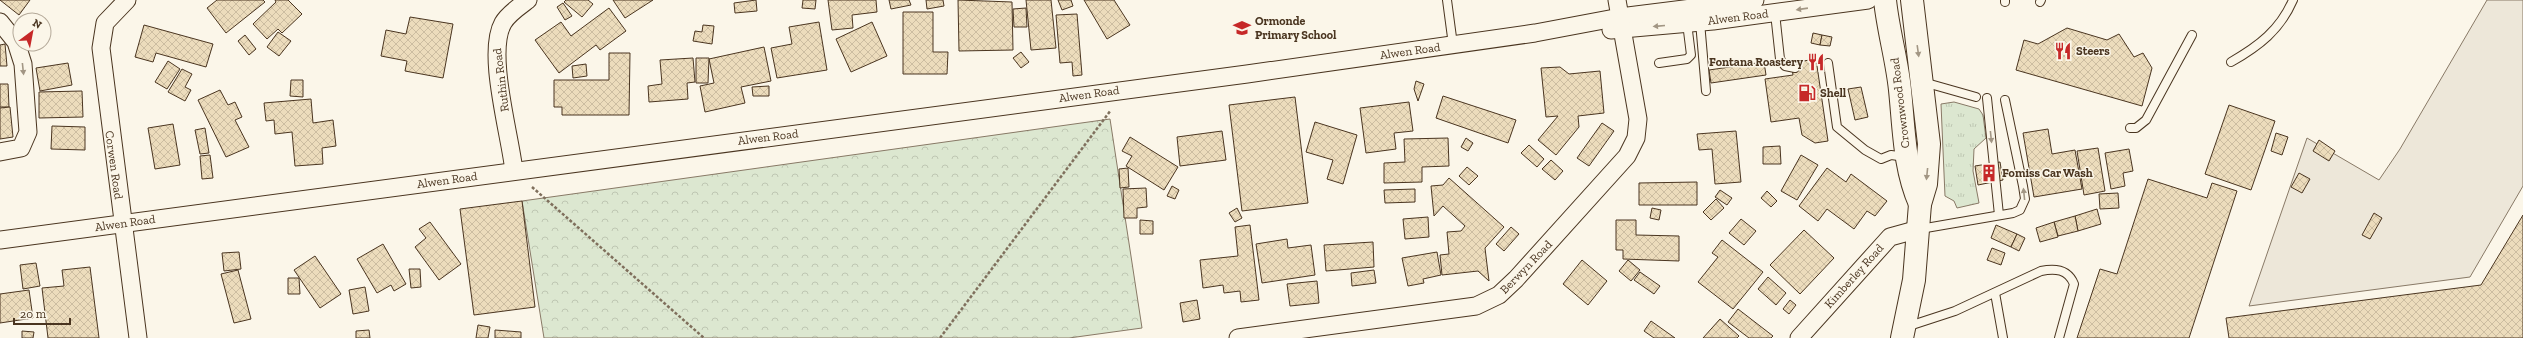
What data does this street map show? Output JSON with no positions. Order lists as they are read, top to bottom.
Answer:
{
  "streets": {
    "main road": ["Crownwood Road"],
    "street": [
      "Alwen Road",
      "Ruthin Road",
      "Corwen Road",
      "Berwyn Road",
      "Kimberley Road"
    ]
  },
  "crossings": [
    ["Alwen Road", "Ruthin Road"],
    ["Alwen Road", "Corwen Road"],
    ["Alwen Road", "Berwyn Road"],
    ["Crownwood Road", "Kimberley Road"]
  ],
  "places": {
    "school or university": ["Ormonde Primary School"],
    "restaurant": ["Steers", "Fontana Roastery"],
    "fuel station": ["Shell"],
    "building": ["Fomiss Car Wash"]
  },
  "scale_bar": "20 m",
  "north": "top right"
}
